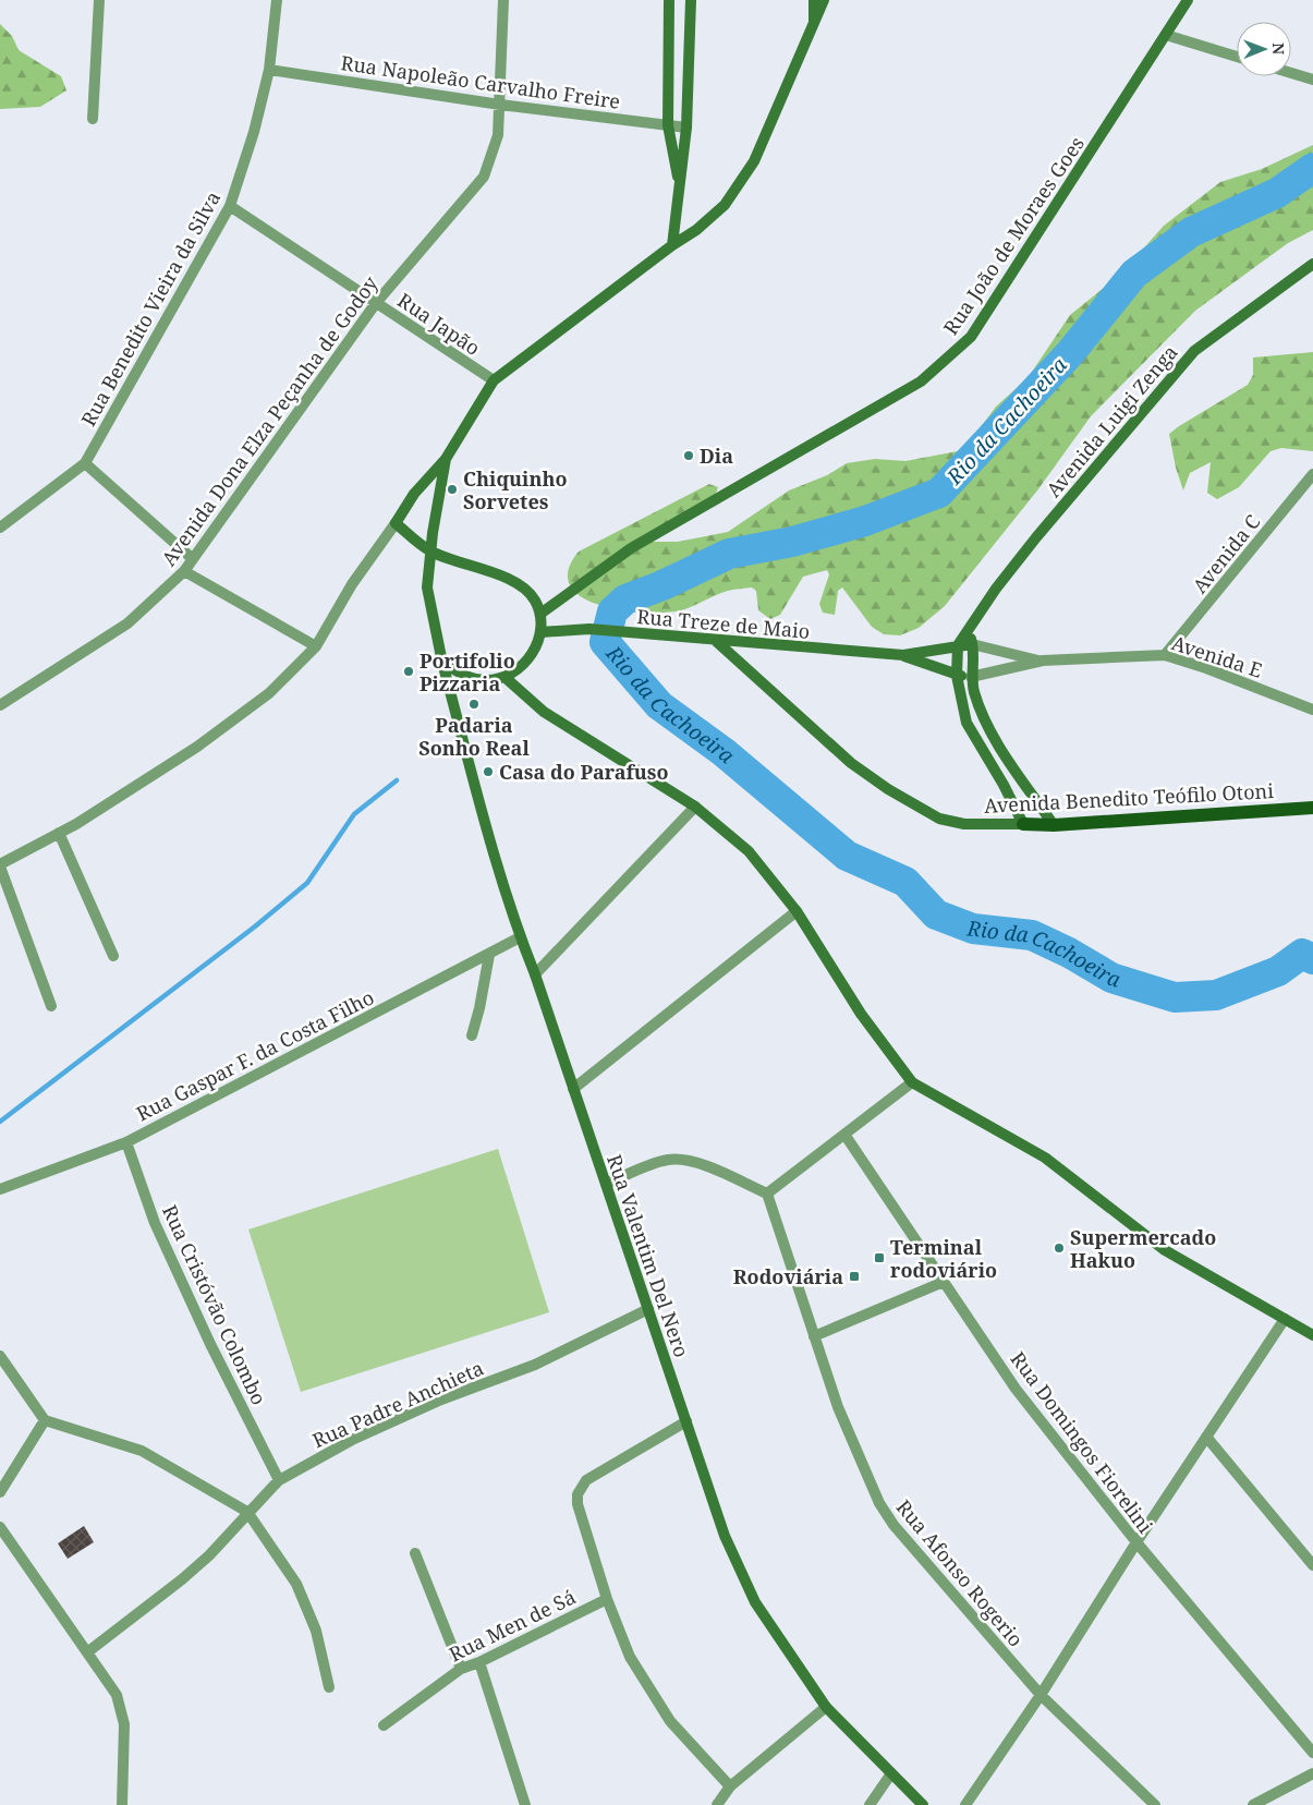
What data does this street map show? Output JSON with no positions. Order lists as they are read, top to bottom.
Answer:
{
  "streets": {
    "main road": [
      "Rua João de Moraes Goes",
      "Avenida Luigi Zenga",
      "Rua Treze de Maio",
      "Avenida Benedito Teófilo Otoni",
      "Rua Valentim Del Nero"
    ],
    "street": [
      "Rua Napoleão Carvalho Freire",
      "Rua Benedito Vieira da Silva",
      "Rua Japão",
      "Avenida Dona Elza Peçanha de Godoy",
      "Avenida C",
      "Avenida E",
      "Rua Gaspar F. da Costa Filho",
      "Rua Cristóvão Colombo",
      "Rua Padre Anchieta",
      "Rua Domingos Fiorelini",
      "Rua Afonso Rogerio",
      "Rua Men de Sá"
    ]
  },
  "crossings": [
    ["Rua Napoleão Carvalho Freire", "Rua Benedito Vieira da Silva"],
    ["Rua Napoleão Carvalho Freire", "Avenida Dona Elza Peçanha de Godoy"],
    ["Rua João de Moraes Goes", "Rua Treze de Maio"],
    ["Rua João de Moraes Goes", "Rua Valentim Del Nero"],
    ["Rua Benedito Vieira da Silva", "Rua Japão"],
    ["Rua Japão", "Avenida Dona Elza Peçanha de Godoy"],
    ["Avenida Luigi Zenga", "Rua Treze de Maio"],
    ["Avenida C", "Avenida E"],
    ["Rua Treze de Maio", "Avenida E"],
    ["Rua Treze de Maio", "Avenida Benedito Teófilo Otoni"],
    ["Rua Treze de Maio", "Rua Valentim Del Nero"],
    ["Rua Gaspar F. da Costa Filho", "Rua Valentim Del Nero"],
    ["Rua Gaspar F. da Costa Filho", "Rua Cristóvão Colombo"],
    ["Rua Valentim Del Nero", "Rua Padre Anchieta"],
    ["Rua Cristóvão Colombo", "Rua Padre Anchieta"]
  ],
  "water": ["Rio da Cachoeira"],
  "places": {
    "other": [
      "Dia",
      "Chiquinho Sorvetes",
      "Portifolio Pizzaria",
      "Padaria Sonho Real",
      "Casa do Parafuso",
      "Supermercado Hakuo"
    ],
    "transit": ["Terminal rodoviário", "Rodoviária"]
  },
  "north": "right"
}
